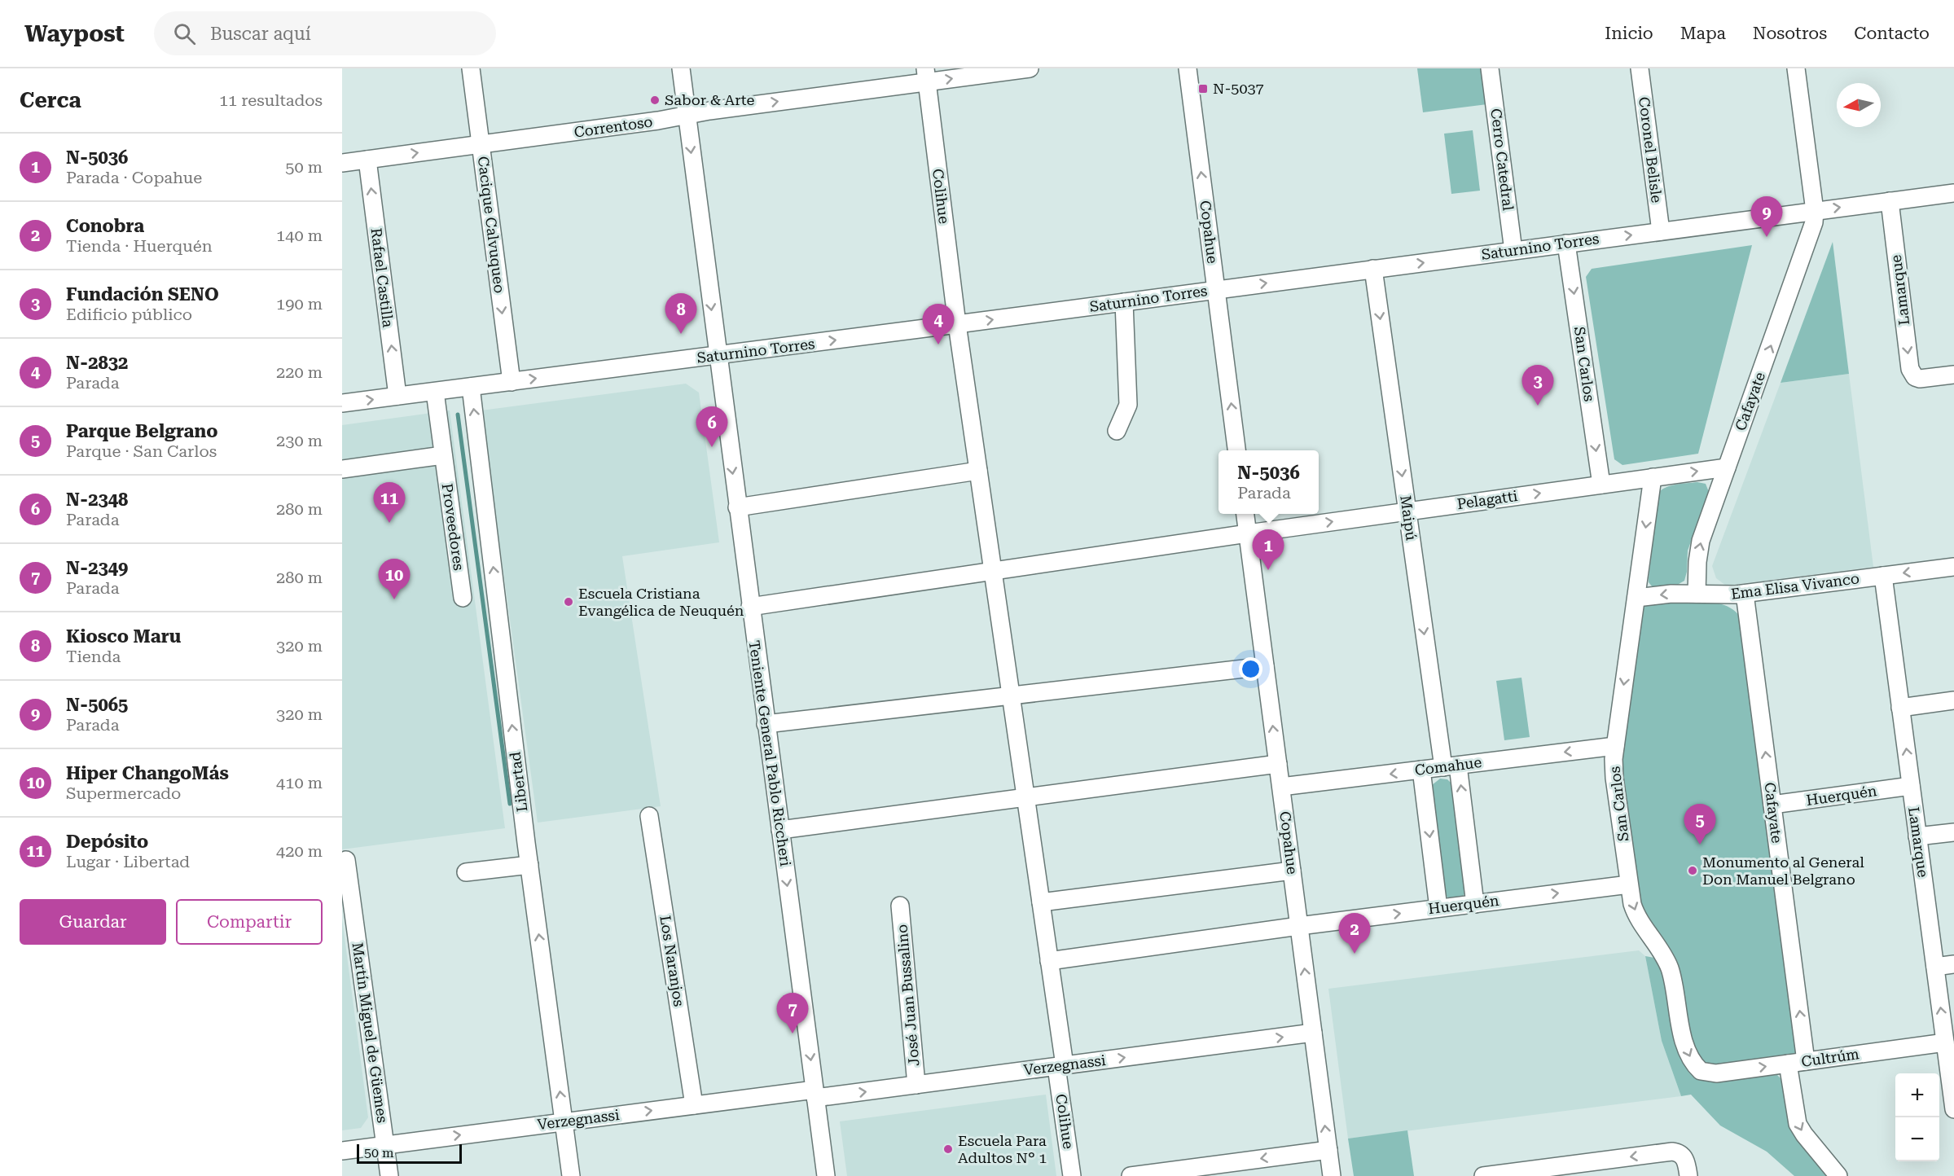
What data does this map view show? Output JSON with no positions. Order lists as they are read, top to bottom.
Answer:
{
  "streets": {
    "street": [
      "Correntoso",
      "Coronel Belisle",
      "Cerro Catedral",
      "Colihue",
      "Cacique Calvuqueo",
      "Copahue",
      "Saturnino Torres",
      "Rafael Castilla",
      "Lamarque",
      "San Carlos",
      "Cafayate",
      "Pelagatti",
      "Maipú",
      "Proveedores",
      "Ema Elisa Vivanco",
      "Teniente General Pablo Riccheri",
      "Comahue",
      "Libertad",
      "Huerquén",
      "Los Naranjos",
      "José Juan Bussalino",
      "Martín Miguel de Güemes",
      "Cultrúm",
      "Verzegnassi"
    ]
  },
  "crossings": [
    ["Correntoso", "Colihue"],
    ["Correntoso", "Cacique Calvuqueo"],
    ["Correntoso", "Rafael Castilla"],
    ["Correntoso", "Teniente General Pablo Riccheri"],
    ["Coronel Belisle", "Saturnino Torres"],
    ["Cerro Catedral", "Saturnino Torres"],
    ["Colihue", "Saturnino Torres"],
    ["Colihue", "Pelagatti"],
    ["Colihue", "Huerquén"],
    ["Colihue", "Verzegnassi"],
    ["Cacique Calvuqueo", "Saturnino Torres"],
    ["Copahue", "Saturnino Torres"],
    ["Copahue", "Pelagatti"],
    ["Copahue", "Comahue"],
    ["Copahue", "Huerquén"],
    ["Copahue", "Verzegnassi"],
    ["Saturnino Torres", "Rafael Castilla"],
    ["Saturnino Torres", "Lamarque"],
    ["Saturnino Torres", "San Carlos"],
    ["Saturnino Torres", "Cafayate"],
    ["Saturnino Torres", "Maipú"],
    ["Saturnino Torres", "Proveedores"],
    ["Saturnino Torres", "Teniente General Pablo Riccheri"],
    ["Saturnino Torres", "Libertad"],
    ["Lamarque", "Ema Elisa Vivanco"],
    ["Lamarque", "Huerquén"],
    ["Lamarque", "Cultrúm"],
    ["San Carlos", "Pelagatti"],
    ["San Carlos", "Ema Elisa Vivanco"],
    ["San Carlos", "Comahue"],
    ["San Carlos", "Huerquén"],
    ["San Carlos", "Cultrúm"],
    ["Cafayate", "Pelagatti"],
    ["Cafayate", "Ema Elisa Vivanco"],
    ["Cafayate", "Huerquén"],
    ["Cafayate", "Cultrúm"],
    ["Pelagatti", "Maipú"],
    ["Pelagatti", "Teniente General Pablo Riccheri"],
    ["Maipú", "Comahue"],
    ["Maipú", "Huerquén"],
    ["Teniente General Pablo Riccheri", "Verzegnassi"],
    ["Libertad", "Verzegnassi"],
    ["Los Naranjos", "Verzegnassi"],
    ["José Juan Bussalino", "Verzegnassi"],
    ["Martín Miguel de Güemes", "Verzegnassi"]
  ],
  "one_way": [
    "Correntoso",
    "Cacique Calvuqueo",
    "Copahue",
    "Saturnino Torres",
    "Rafael Castilla",
    "San Carlos",
    "Cafayate",
    "Pelagatti",
    "Teniente General Pablo Riccheri",
    "Comahue",
    "Libertad",
    "Huerquén",
    "Verzegnassi"
  ],
  "places": {
    "transit": ["N-5037"],
    "other": [
      "Sabor & Arte",
      "Escuela Cristiana Evangélica de Neuquén",
      "Monumento al General Don Manuel Belgrano",
      "Escuela Para Adultos N° 1"
    ]
  },
  "scale_bar": "50 m",
  "north": "left",
  "page": {
    "header": "Waypost",
    "search": "Buscar aquí",
    "nav": [
      "Inicio",
      "Mapa",
      "Nosotros",
      "Contacto"
    ],
    "heading": ["Cerca", "11 resultados"],
    "list": [
      {
        "mark": "1",
        "name": "N-5036",
        "note": "Parada · Copahue",
        "value": "50 m"
      },
      {
        "mark": "2",
        "name": "Conobra",
        "note": "Tienda · Huerquén",
        "value": "140 m"
      },
      {
        "mark": "3",
        "name": "Fundación SENO",
        "note": "Edificio público",
        "value": "190 m"
      },
      {
        "mark": "4",
        "name": "N-2832",
        "note": "Parada",
        "value": "220 m"
      },
      {
        "mark": "5",
        "name": "Parque Belgrano",
        "note": "Parque · San Carlos",
        "value": "230 m"
      },
      {
        "mark": "6",
        "name": "N-2348",
        "note": "Parada",
        "value": "280 m"
      },
      {
        "mark": "7",
        "name": "N-2349",
        "note": "Parada",
        "value": "280 m"
      },
      {
        "mark": "8",
        "name": "Kiosco Maru",
        "note": "Tienda",
        "value": "320 m"
      },
      {
        "mark": "9",
        "name": "N-5065",
        "note": "Parada",
        "value": "320 m"
      },
      {
        "mark": "10",
        "name": "Hiper ChangoMás",
        "note": "Supermercado",
        "value": "410 m"
      },
      {
        "mark": "11",
        "name": "Depósito",
        "note": "Lugar · Libertad",
        "value": "420 m"
      }
    ],
    "pins": [
      "9",
      "8",
      "4",
      "3",
      "6",
      "11",
      "1",
      "10",
      "5",
      "2",
      "7"
    ],
    "popup": ["N-5036", "Parada"],
    "buttons": ["Guardar", "Compartir"],
    "map_buttons": ["+", "−"],
    "scale": "50 m"
  }
}
